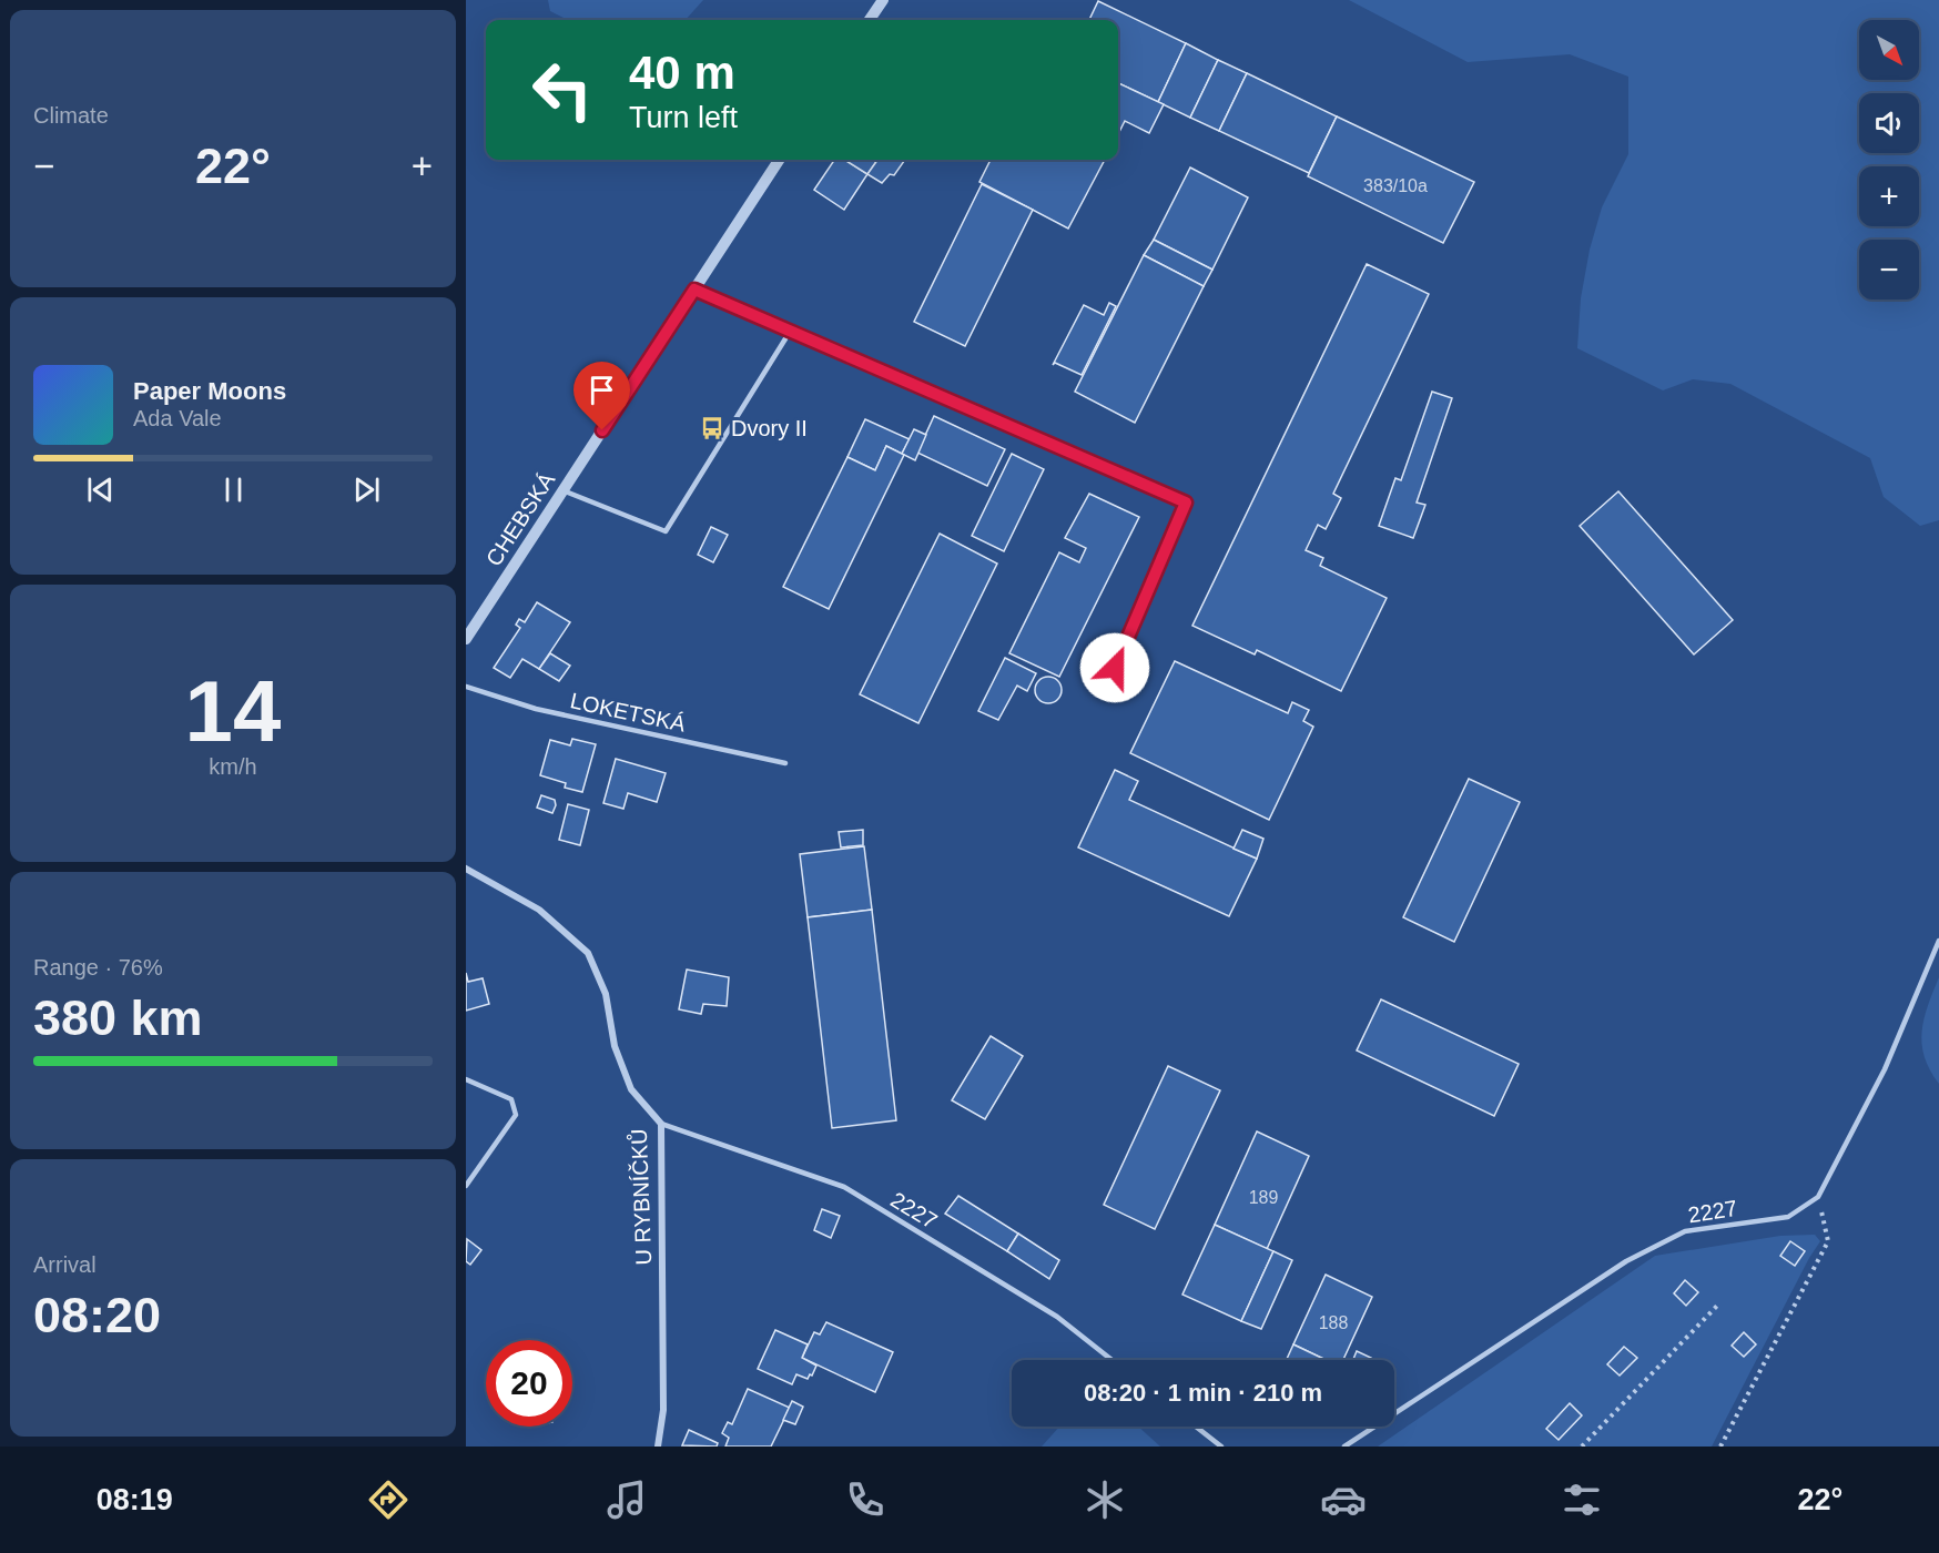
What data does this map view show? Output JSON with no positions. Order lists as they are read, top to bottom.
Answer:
{
  "streets": {
    "street": ["CHEBSKÁ", "U RYBNÍČKŮ"],
    "lane": ["LOKETSKÁ", "2227"]
  },
  "crossings": [
    ["U RYBNÍČKŮ", "2227"]
  ],
  "places": {
    "bus stop": ["Dvory II"]
  },
  "house_numbers": ["383/10a", "189", "188"],
  "north": "bottom right",
  "page": {
    "tile": [
      "Climate",
      ["14", "km/h"],
      ["Range · 76%", "380 km"],
      ["Arrival", "08:20"]
    ],
    "map_buttons": ["+", "−"],
    "turn": ["40 m", "Turn left"],
    "heat": ["−", "22°", "+"],
    "song": ["Paper Moons", "Ada Vale"],
    "limit": "20",
    "trip": "08:20 · 1 min · 210 m",
    "tabs": ["08:19", "22°"]
  }
}
